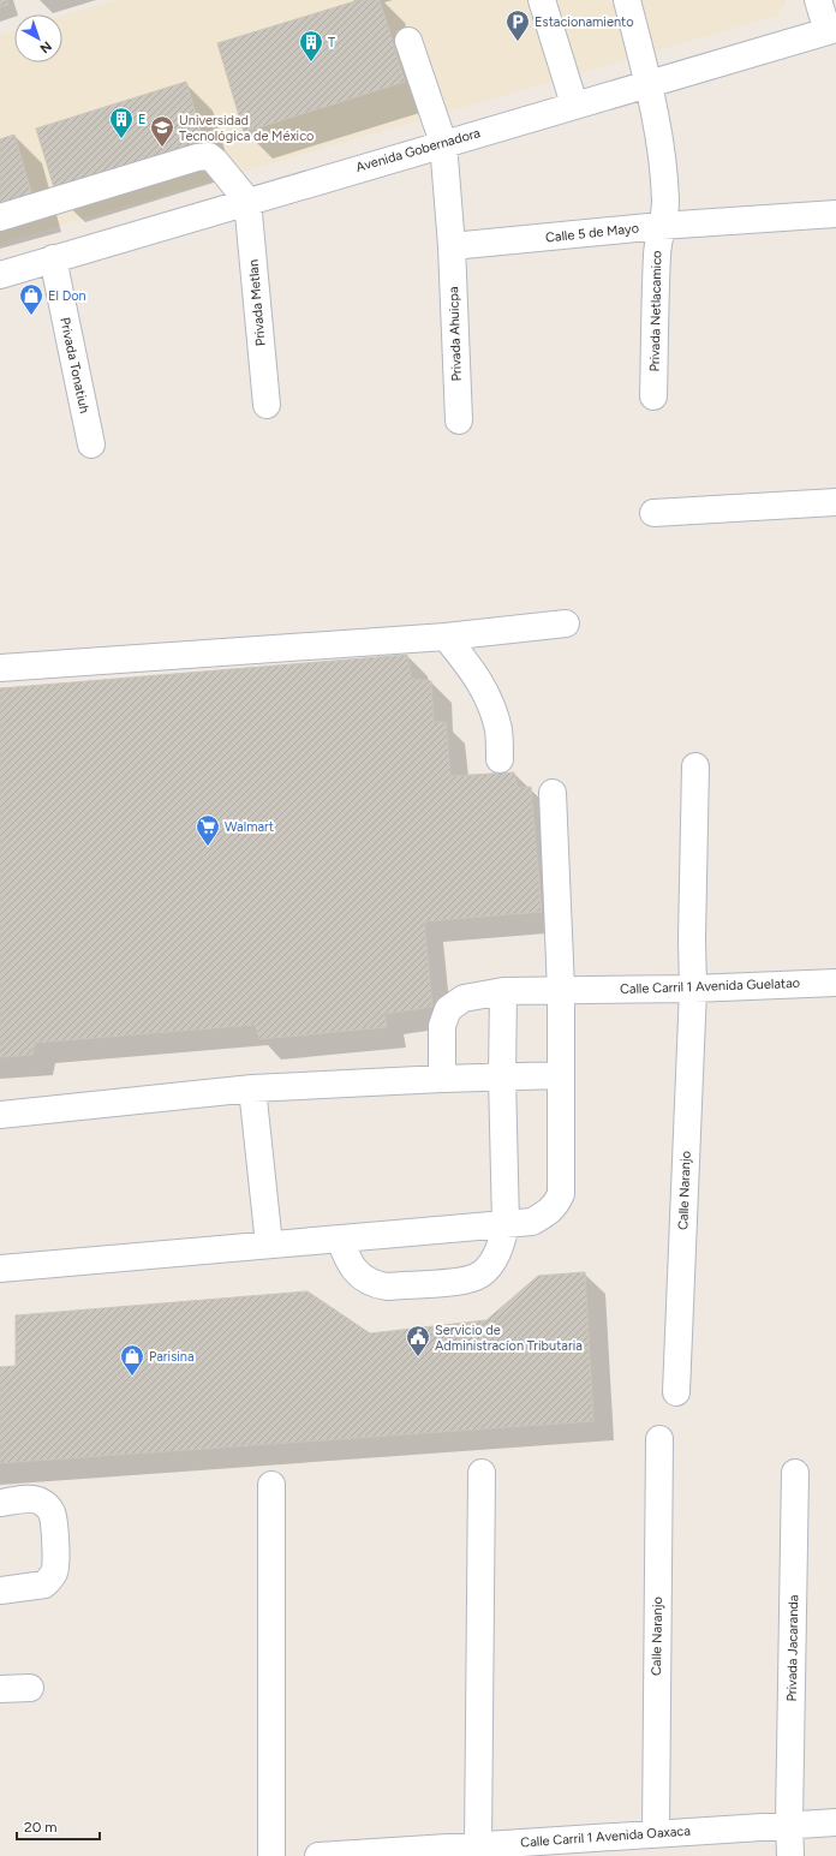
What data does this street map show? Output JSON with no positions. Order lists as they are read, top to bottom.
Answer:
{
  "streets": {
    "street": [
      "Avenida Gobernadora",
      "Calle 5 de Mayo",
      "Privada Metlan",
      "Privada Netlacamico",
      "Privada Ahuicpa",
      "Privada Tonatiuh",
      "Calle Carril 1 Avenida Guelatao",
      "Calle Naranjo",
      "Privada Jacaranda",
      "Calle Carril 1 Avenida Oaxaca"
    ]
  },
  "crossings": [
    ["Avenida Gobernadora", "Privada Metlan"],
    ["Avenida Gobernadora", "Privada Netlacamico"],
    ["Avenida Gobernadora", "Privada Tonatiuh"],
    ["Calle 5 de Mayo", "Privada Netlacamico"],
    ["Calle 5 de Mayo", "Privada Ahuicpa"],
    ["Calle Carril 1 Avenida Guelatao", "Calle Naranjo"],
    ["Calle Naranjo", "Calle Carril 1 Avenida Oaxaca"],
    ["Privada Jacaranda", "Calle Carril 1 Avenida Oaxaca"]
  ],
  "places": {
    "parking": ["Estacionamiento"],
    "building": ["T", "E"],
    "school or university": ["Universidad Tecnológica de México"],
    "shop": ["El Don", "Parisina"],
    "supermarket": ["Walmart"],
    "public building": ["Servicio de Administracíon Tributaria"]
  },
  "scale_bar": "20 m",
  "north": "bottom right"
}
